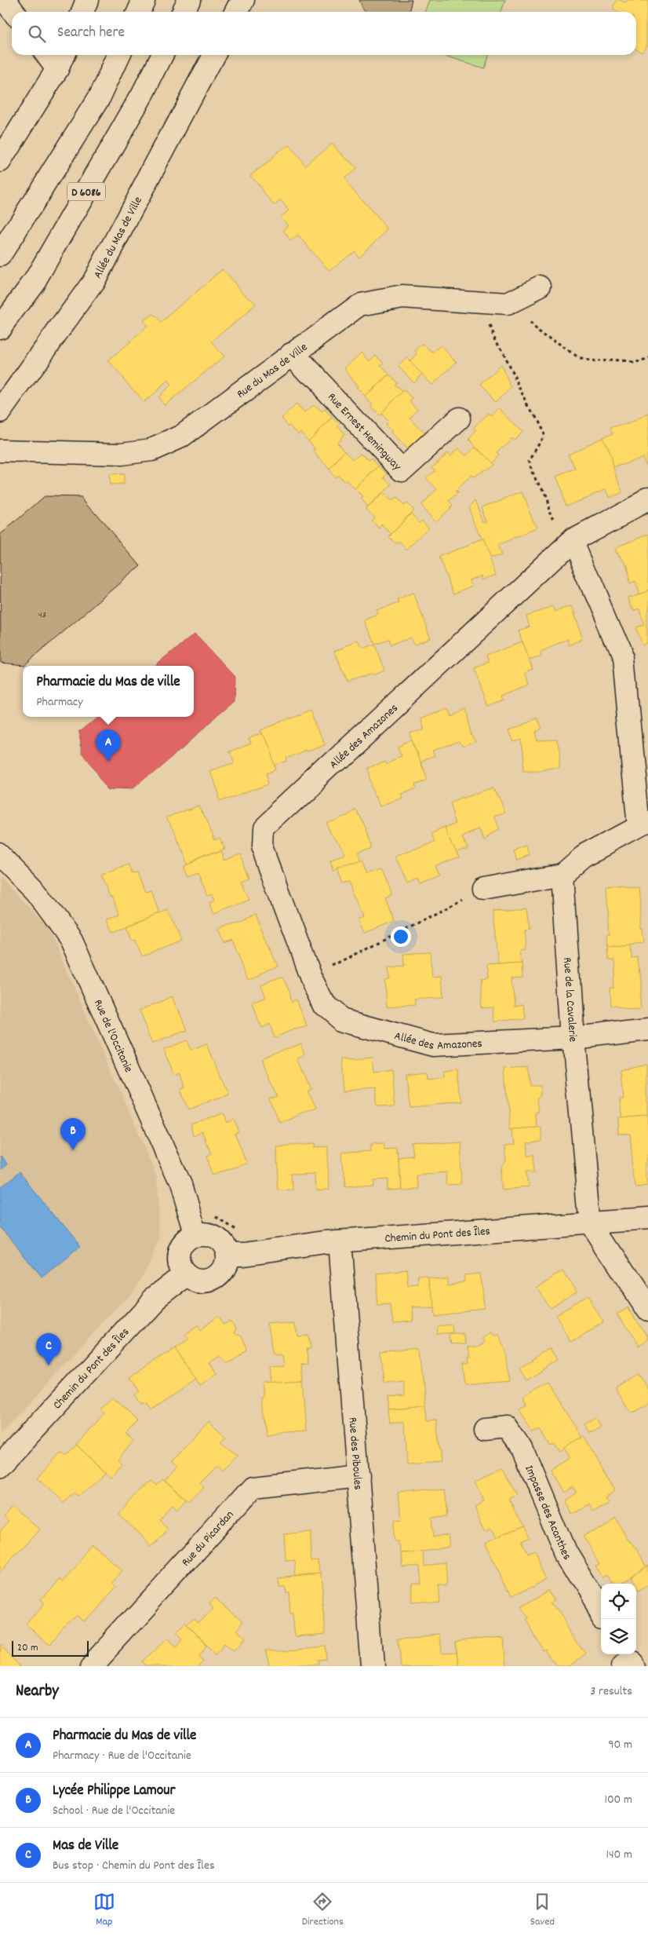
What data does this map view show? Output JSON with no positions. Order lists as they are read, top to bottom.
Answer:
{
  "streets": {
    "street": [
      "D 6086",
      "Allée du Mas de Ville",
      "Rue du Mas de Ville",
      "Rue Ernest Hemingway",
      "Allée des Amazones",
      "Rue de la Cavalerie",
      "Rue de l'Occitanie",
      "Chemin du Pont des Îles",
      "Rue des Piboules",
      "Impasse des Acanthes",
      "Rue du Picardan"
    ]
  },
  "crossings": [
    ["Rue du Mas de Ville", "Rue Ernest Hemingway"],
    ["Allée des Amazones", "Rue de la Cavalerie"],
    ["Rue de la Cavalerie", "Chemin du Pont des Îles"],
    ["Rue de l'Occitanie", "Chemin du Pont des Îles"],
    ["Chemin du Pont des Îles", "Rue des Piboules"],
    ["Rue des Piboules", "Rue du Picardan"]
  ],
  "house_numbers": ["43"],
  "scale_bar": "20 m",
  "page": {
    "search": "Search here",
    "popup": ["Pharmacie du Mas de ville", "Pharmacy"],
    "pins": ["A", "B", "C"],
    "scale": "20 m",
    "heading": ["Nearby", "3 results"],
    "list": [
      {
        "mark": "A",
        "name": "Pharmacie du Mas de ville",
        "note": "Pharmacy · Rue de l'Occitanie",
        "value": "90 m"
      },
      {
        "mark": "B",
        "name": "Lycée Philippe Lamour",
        "note": "School · Rue de l'Occitanie",
        "value": "100 m"
      },
      {
        "mark": "C",
        "name": "Mas de Ville",
        "note": "Bus stop · Chemin du Pont des Îles",
        "value": "140 m"
      }
    ],
    "nav": ["Map", "Directions", "Saved"]
  }
}
